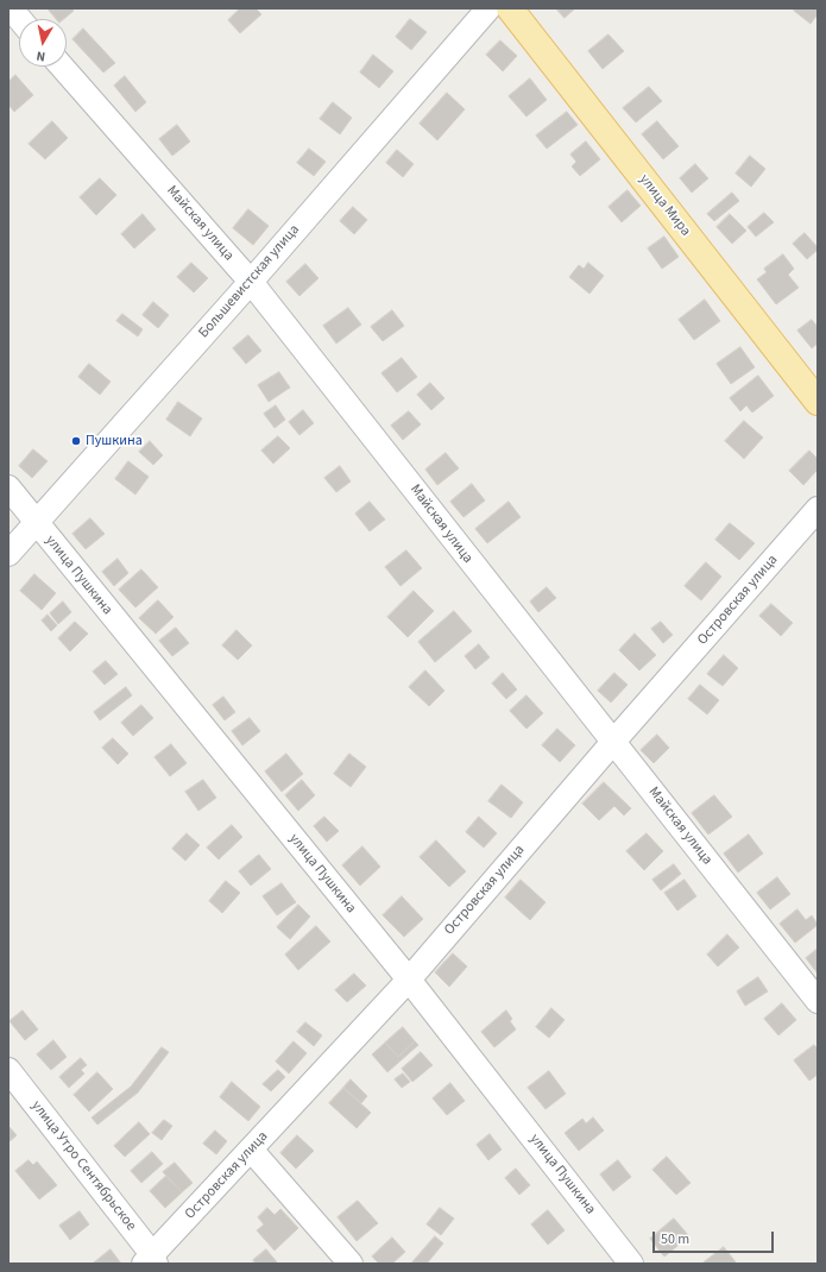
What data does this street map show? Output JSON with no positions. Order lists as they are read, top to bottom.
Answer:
{
  "streets": {
    "main road": ["улица Мира"],
    "street": [
      "Майская улица",
      "Большевистская улица",
      "улица Пушкина",
      "Островская улица",
      "улица Утро Сентябрьское"
    ]
  },
  "crossings": [
    ["Майская улица", "Большевистская улица"],
    ["Майская улица", "Островская улица"],
    ["Большевистская улица", "улица Пушкина"],
    ["улица Пушкина", "Островская улица"],
    ["Островская улица", "улица Утро Сентябрьское"]
  ],
  "places": ["Пушкина"],
  "scale_bar": "50 m",
  "north": "bottom"
}
